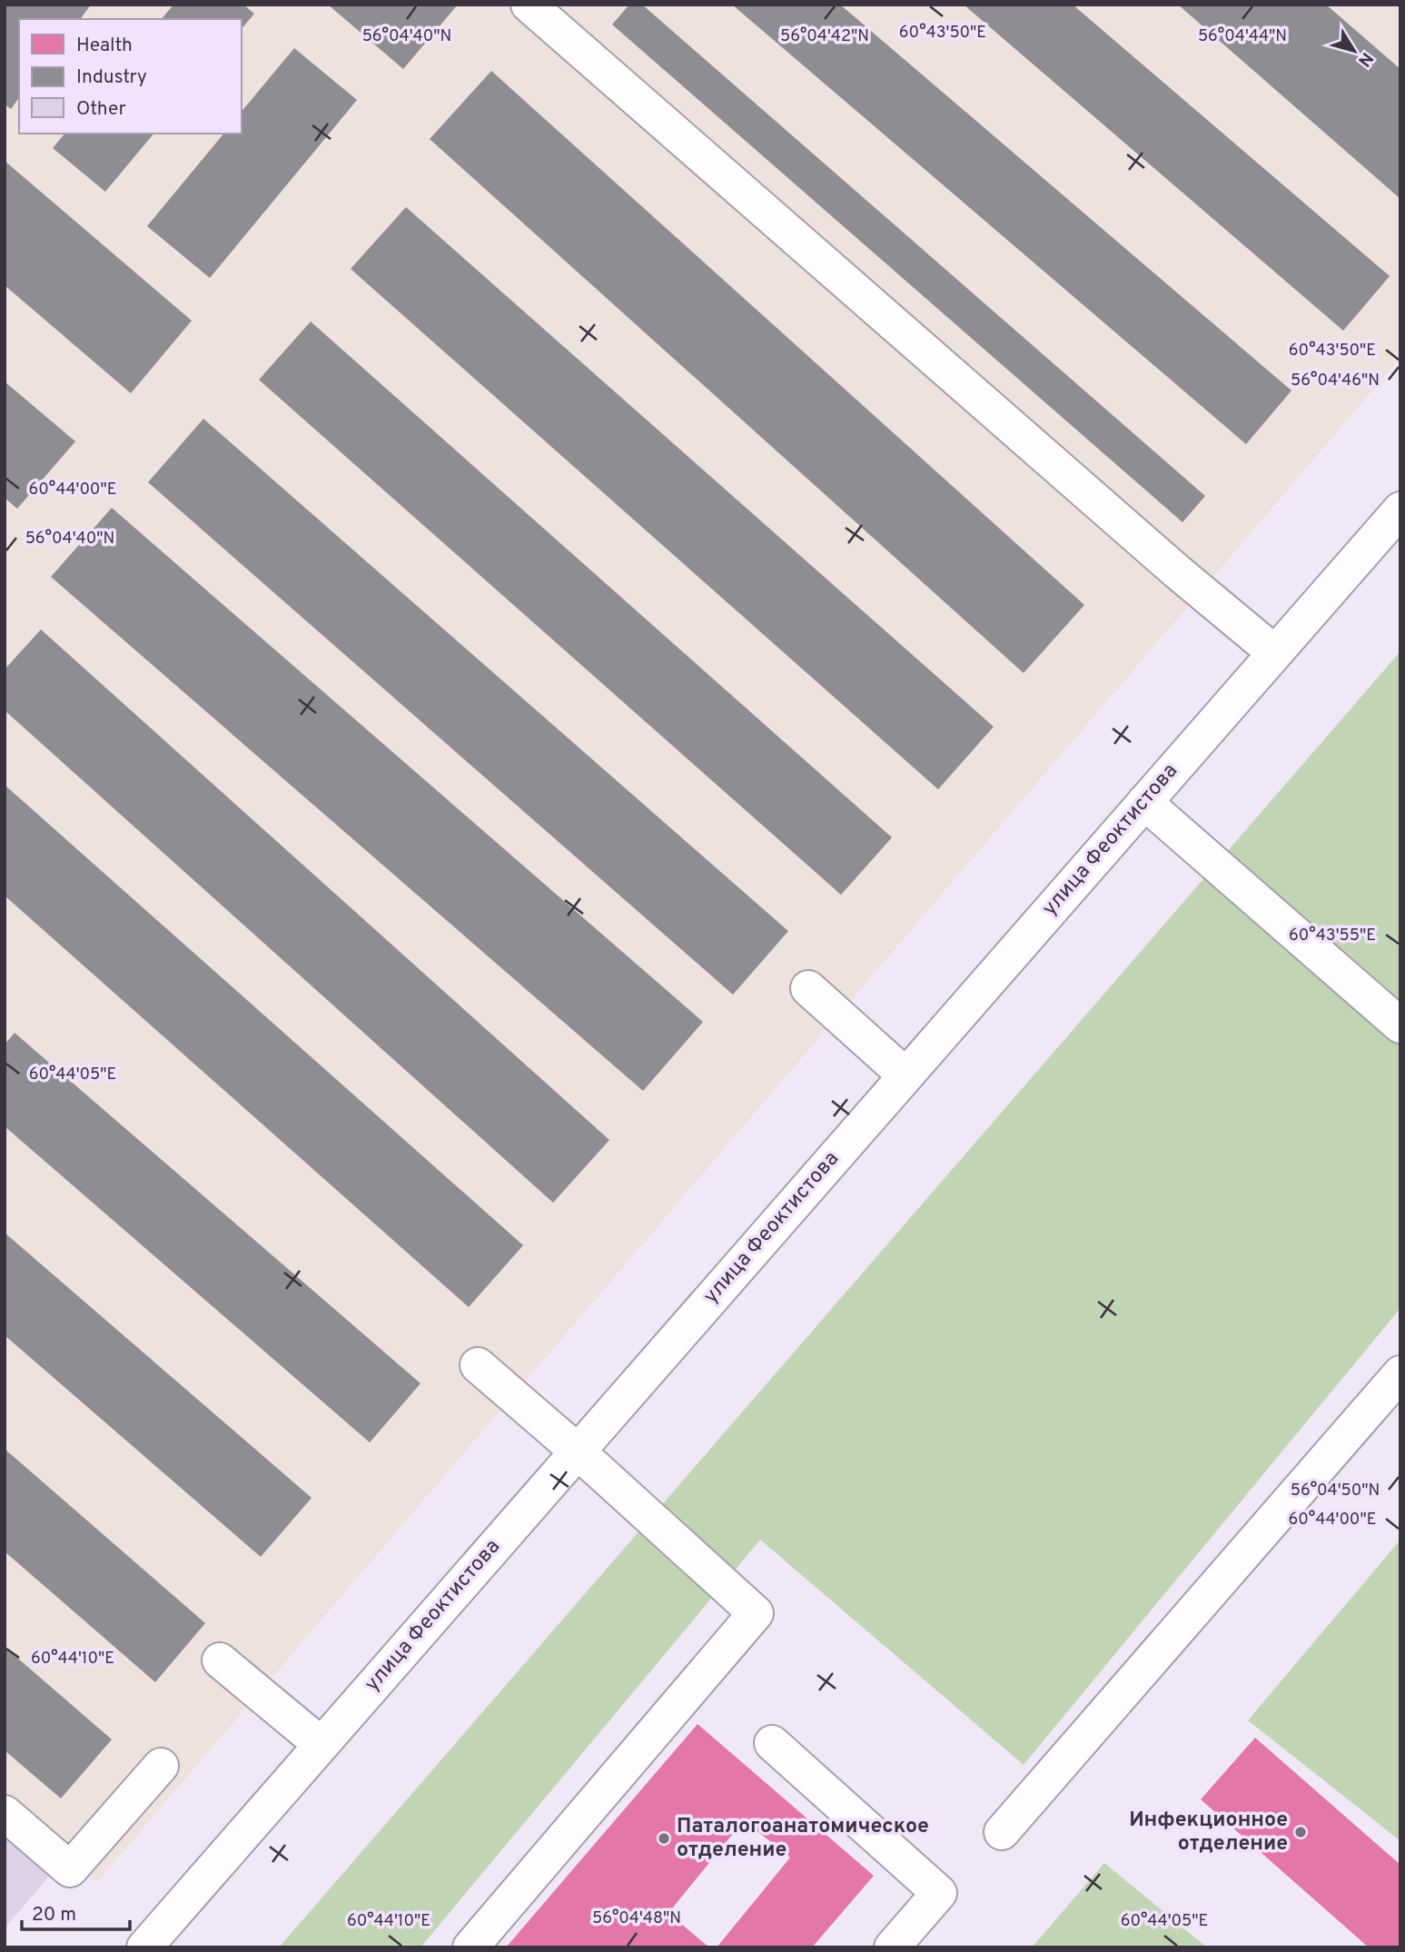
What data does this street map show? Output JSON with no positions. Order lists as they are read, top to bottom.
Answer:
{
  "streets": {
    "street": ["улица Феоктистова"]
  },
  "places": ["Инфекционное отделение", "Паталогоанатомическое отделение"],
  "legend": ["Health", "Industry", "Other"],
  "scale_bar": "20 m",
  "north": "bottom right",
  "coordinates": [
    "60°43'50\"E",
    "56°04'40\"N",
    "56°04'42\"N",
    "56°04'44\"N",
    "56°04'46\"N",
    "60°44'00\"E",
    "60°43'55\"E",
    "60°44'05\"E",
    "56°04'50\"N",
    "60°44'10\"E",
    "56°04'48\"N"
  ]
}
